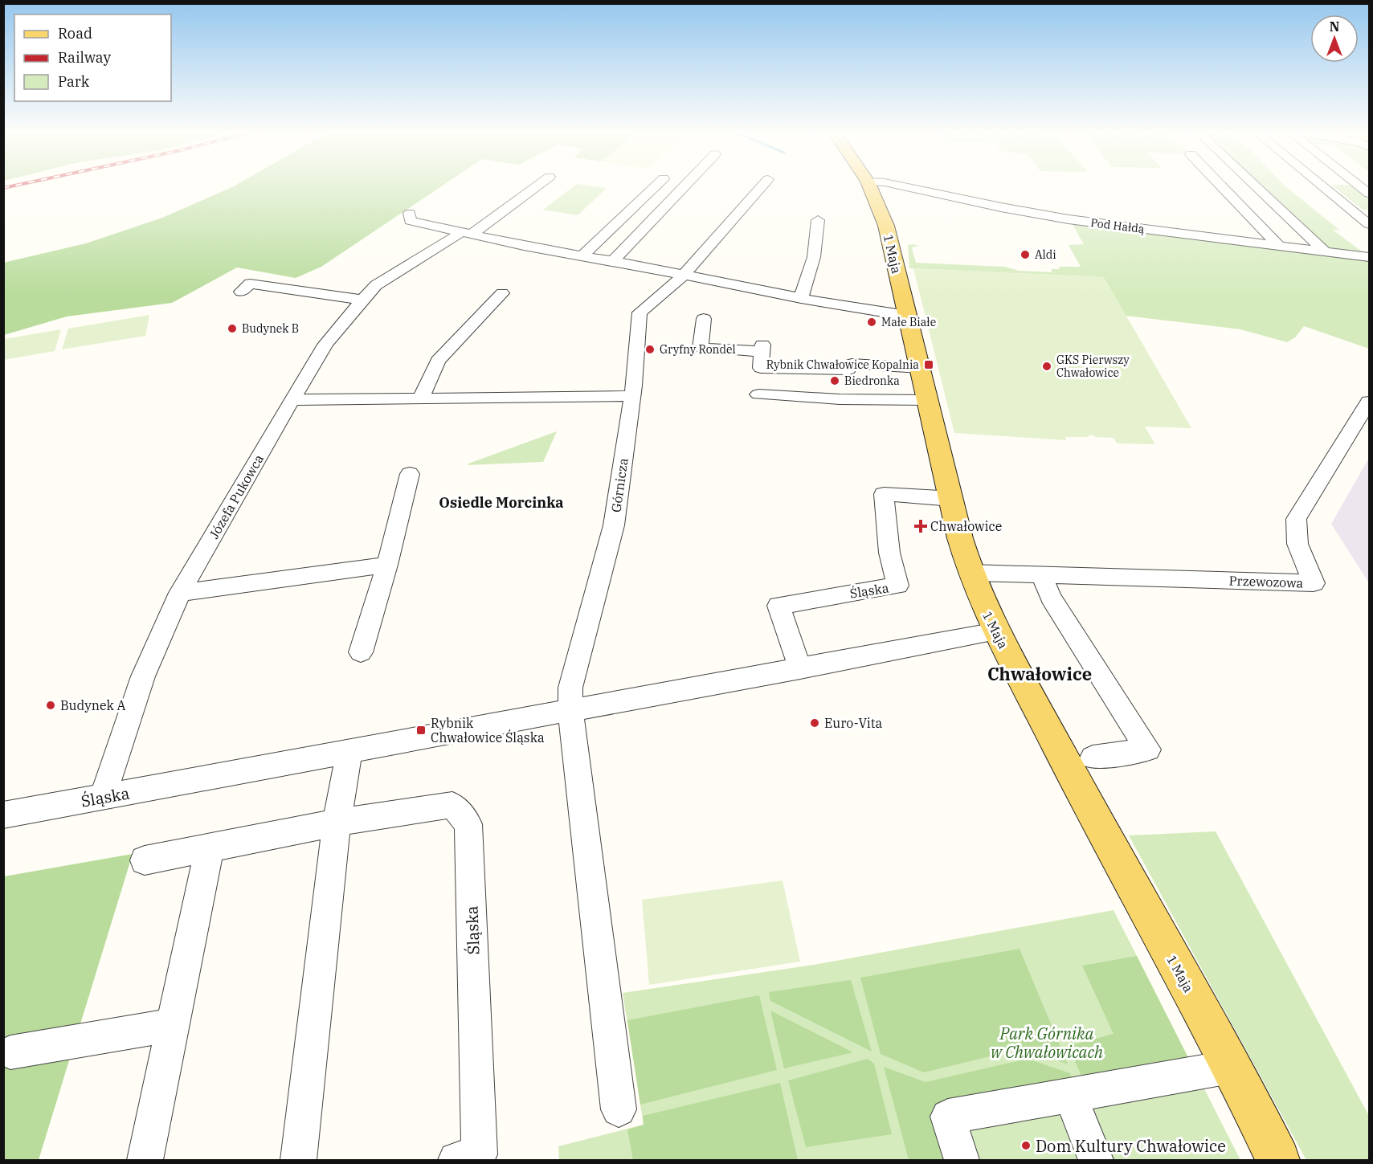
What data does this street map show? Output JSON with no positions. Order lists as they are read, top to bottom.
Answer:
{
  "streets": {
    "main road": ["1 Maja"],
    "street": [
      "Pod Hałdą",
      "Górnicza",
      "Józefa Pukowca",
      "Przewozowa",
      "Śląska"
    ]
  },
  "crossings": [
    ["1 Maja", "Przewozowa"],
    ["1 Maja", "Śląska"],
    ["Górnicza", "Śląska"],
    ["Józefa Pukowca", "Śląska"]
  ],
  "districts": ["Osiedle Morcinka", "Chwałowice"],
  "parks": ["Park Górnika w Chwałowicach"],
  "places": {
    "other": [
      "Aldi",
      "Małe Białe",
      "Budynek B",
      "Gryfny Rondel",
      "GKS Pierwszy Chwałowice",
      "Biedronka",
      "Budynek A",
      "Euro-Vita",
      "Dom Kultury Chwałowice"
    ],
    "transit": ["Rybnik Chwałowice Kopalnia", "Rybnik Chwałowice Śląska"],
    "health": ["Chwałowice"]
  },
  "legend": ["Road", "Railway", "Park"],
  "north": "top"
}
